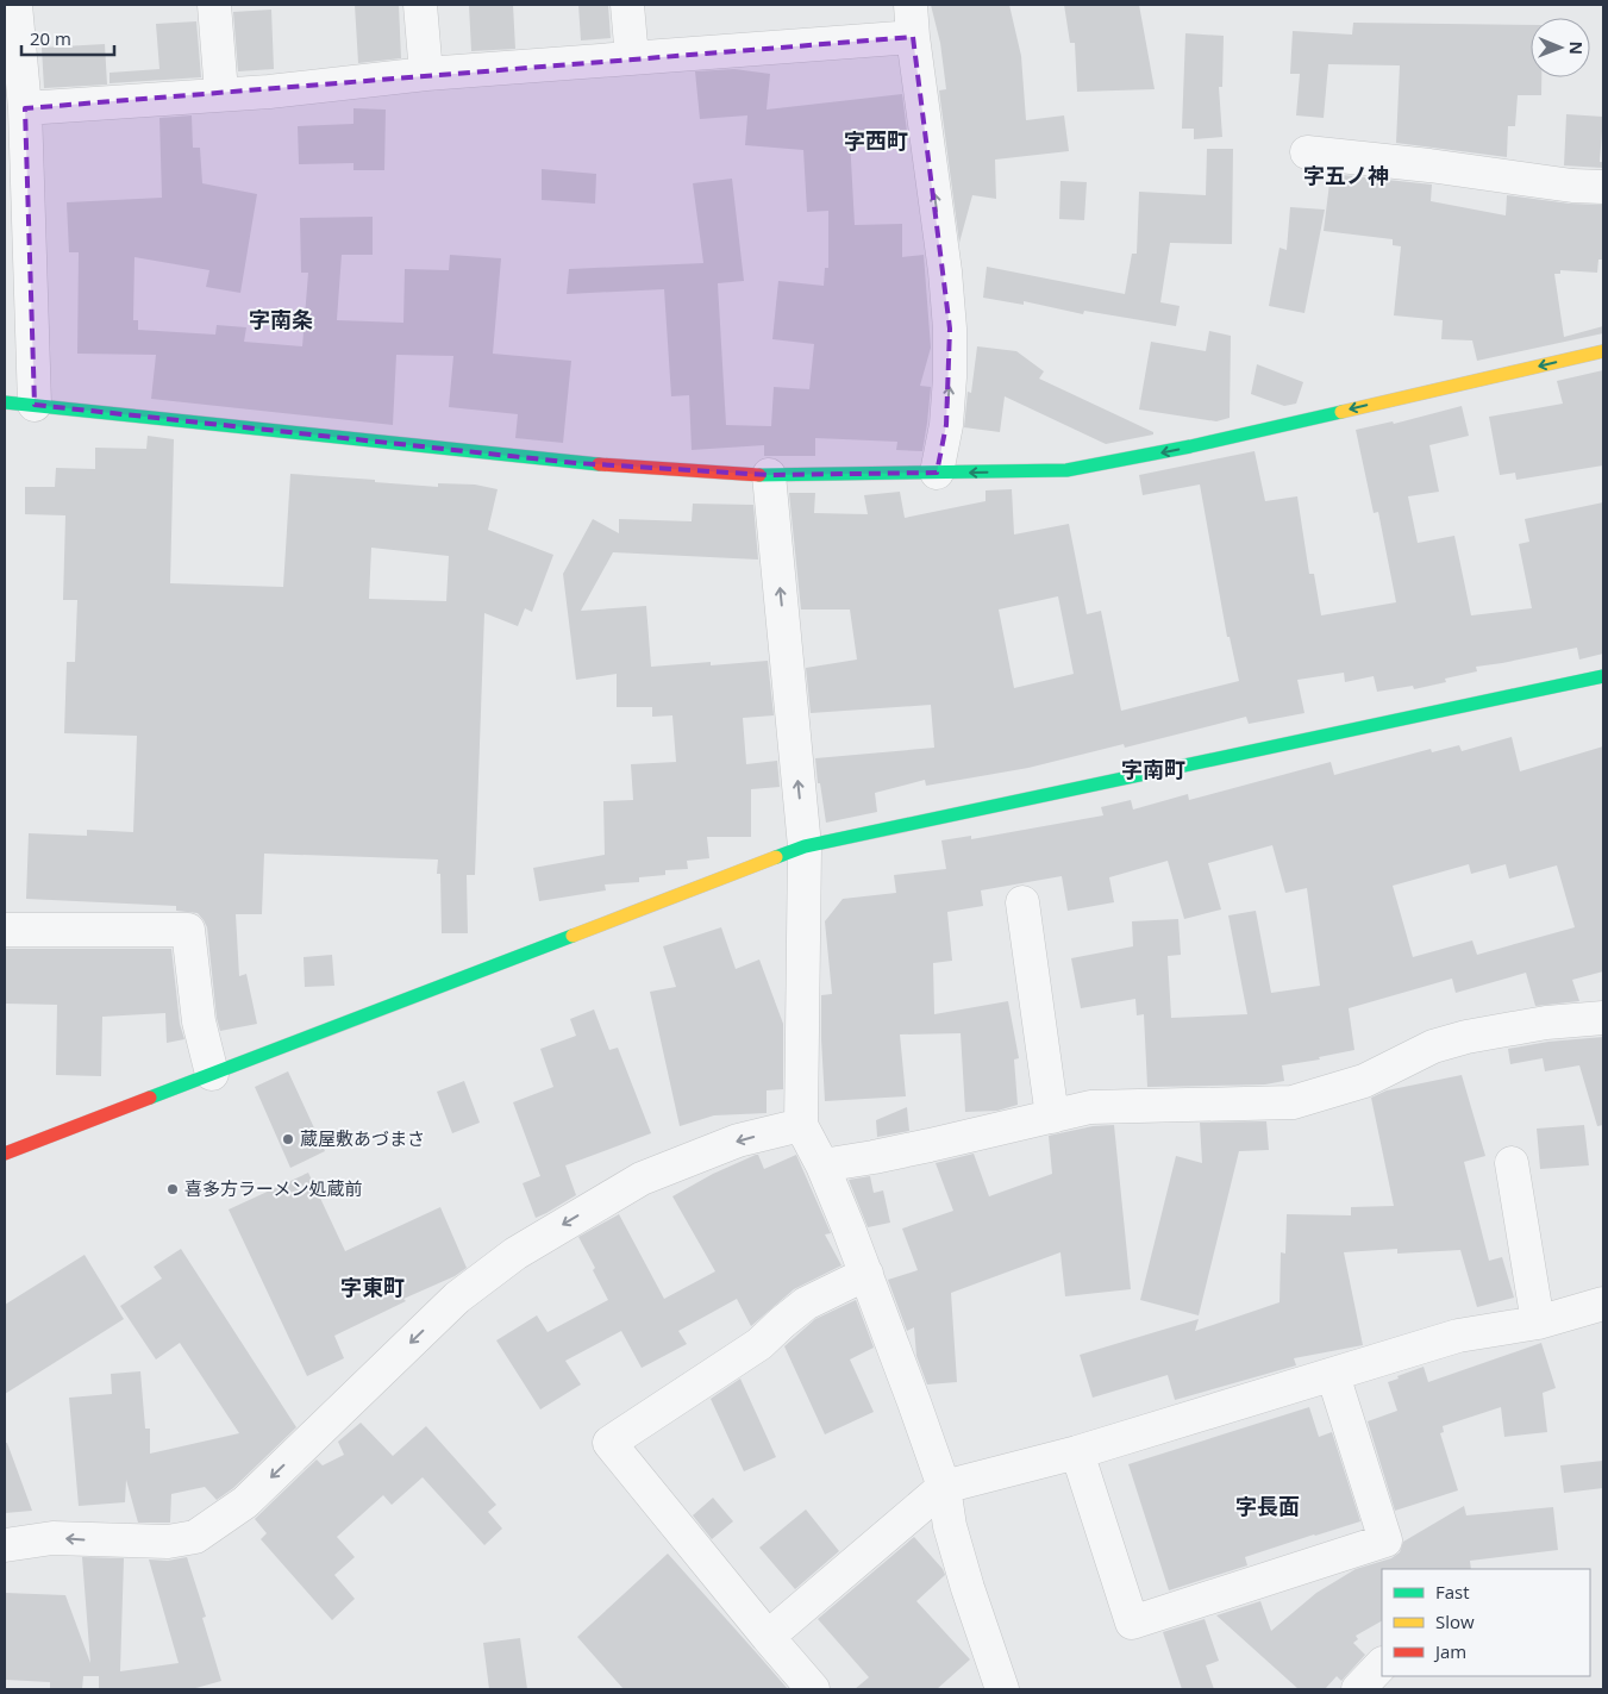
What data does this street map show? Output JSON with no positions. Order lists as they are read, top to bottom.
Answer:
{
  "districts": [
    "字西町",
    "字五ノ神",
    "字南条",
    "字南町",
    "字東町",
    "字長面"
  ],
  "places": ["蔵屋敷あづまさ", "喜多方ラーメン処蔵前"],
  "legend": ["Fast", "Slow", "Jam"],
  "scale_bar": "20 m",
  "north": "right"
}
